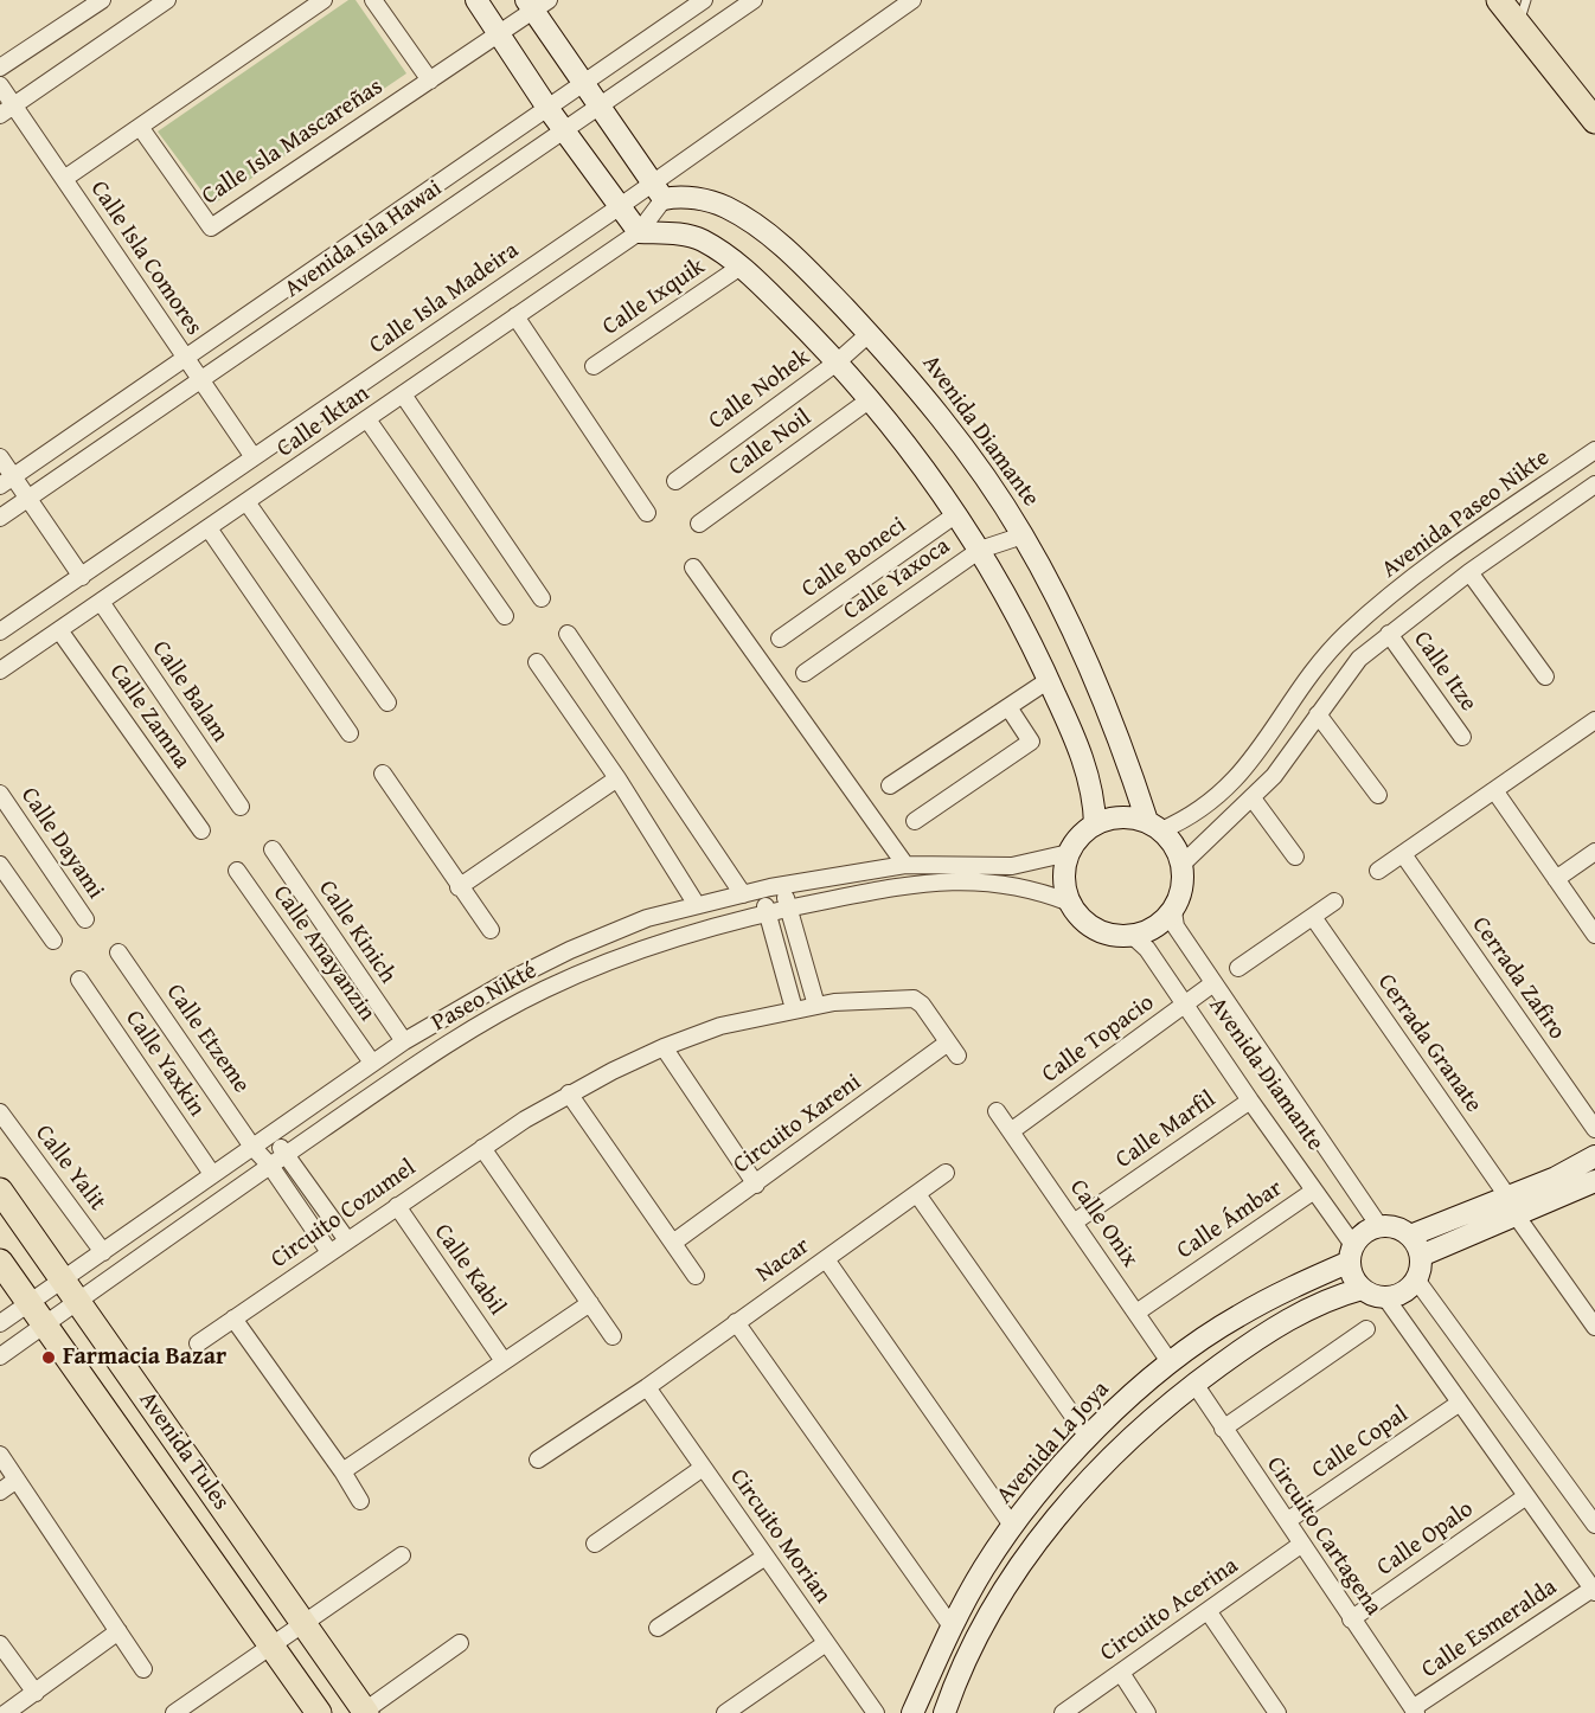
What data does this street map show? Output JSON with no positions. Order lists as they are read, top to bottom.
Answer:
{
  "streets": {
    "main road": ["Avenida Tules"],
    "street": [
      "Calle Isla Mascareñas",
      "Avenida Isla Hawai",
      "Calle Isla Comores",
      "Calle Ixquik",
      "Calle Isla Madeira",
      "Calle Nohek",
      "Calle Iktan",
      "Avenida Diamante",
      "Calle Noil",
      "Avenida Paseo Nikte",
      "Calle Boneci",
      "Calle Yaxoca",
      "Calle Itze",
      "Calle Balam",
      "Calle Zamna",
      "Calle Dayami",
      "Calle Kinich",
      "Calle Anayanzin",
      "Cerrada Zafiro",
      "Paseo Nikté",
      "Calle Etzeme",
      "Calle Topacio",
      "Cerrada Granate",
      "Calle Yaxkin",
      "Circuito Xareni",
      "Calle Marfil",
      "Calle Yalit",
      "Circuito Cozumel",
      "Calle Ámbar",
      "Calle Onix",
      "Nacar",
      "Calle Kabil",
      "Avenida La Joya",
      "Calle Copal",
      "Circuito Morian",
      "Circuito Cartagena",
      "Calle Opalo",
      "Circuito Acerina",
      "Calle Esmeralda"
    ]
  },
  "crossings": [
    ["Avenida Isla Hawai", "Calle Isla Comores"],
    ["Calle Isla Comores", "Calle Isla Madeira"],
    ["Calle Isla Madeira", "Calle Iktan"],
    ["Calle Isla Madeira", "Avenida Diamante"],
    ["Calle Nohek", "Avenida Diamante"],
    ["Calle Iktan", "Avenida Diamante"],
    ["Calle Iktan", "Calle Balam"],
    ["Calle Iktan", "Calle Zamna"],
    ["Avenida Diamante", "Avenida Paseo Nikte"],
    ["Avenida Diamante", "Calle Yaxoca"],
    ["Avenida Diamante", "Paseo Nikté"],
    ["Avenida Diamante", "Calle Topacio"],
    ["Avenida Diamante", "Calle Marfil"],
    ["Avenida Diamante", "Calle Ámbar"],
    ["Avenida Diamante", "Avenida La Joya"],
    ["Avenida Paseo Nikte", "Calle Itze"],
    ["Avenida Paseo Nikte", "Paseo Nikté"],
    ["Calle Kinich", "Paseo Nikté"],
    ["Calle Anayanzin", "Paseo Nikté"],
    ["Paseo Nikté", "Calle Etzeme"],
    ["Paseo Nikté", "Calle Yaxkin"],
    ["Paseo Nikté", "Calle Yalit"],
    ["Paseo Nikté", "Avenida Tules"],
    ["Calle Topacio", "Calle Onix"],
    ["Circuito Xareni", "Circuito Cozumel"],
    ["Calle Marfil", "Calle Onix"],
    ["Circuito Cozumel", "Calle Kabil"],
    ["Calle Ámbar", "Calle Onix"],
    ["Calle Onix", "Avenida La Joya"],
    ["Nacar", "Circuito Morian"],
    ["Calle Copal", "Circuito Cartagena"],
    ["Circuito Cartagena", "Calle Opalo"],
    ["Circuito Cartagena", "Circuito Acerina"],
    ["Circuito Cartagena", "Calle Esmeralda"]
  ],
  "places": ["Farmacia Bazar"]
}
